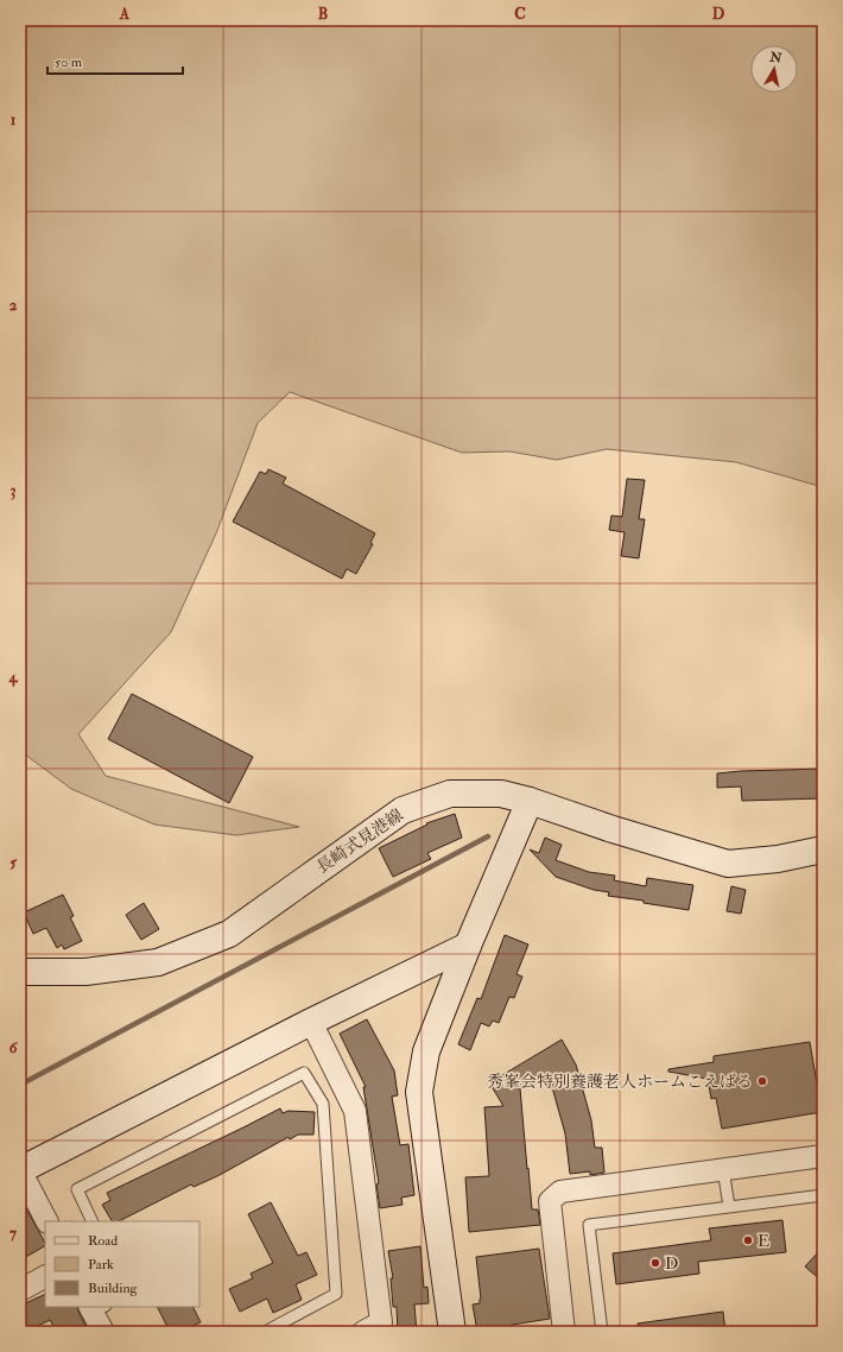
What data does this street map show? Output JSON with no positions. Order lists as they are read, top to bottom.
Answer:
{
  "streets": {
    "street": ["長崎式見港線"]
  },
  "places": ["秀峯会特別養護老人ホームこえばる", "E", "D"],
  "legend": ["Road", "Park", "Building"],
  "scale_bar": "50 m",
  "north": "top",
  "grid": {
    "columns": [
      "A",
      "B",
      "C",
      "D"
    ],
    "rows": [
      "1",
      "2",
      "3",
      "4",
      "5",
      "6",
      "7"
    ]
  }
}
